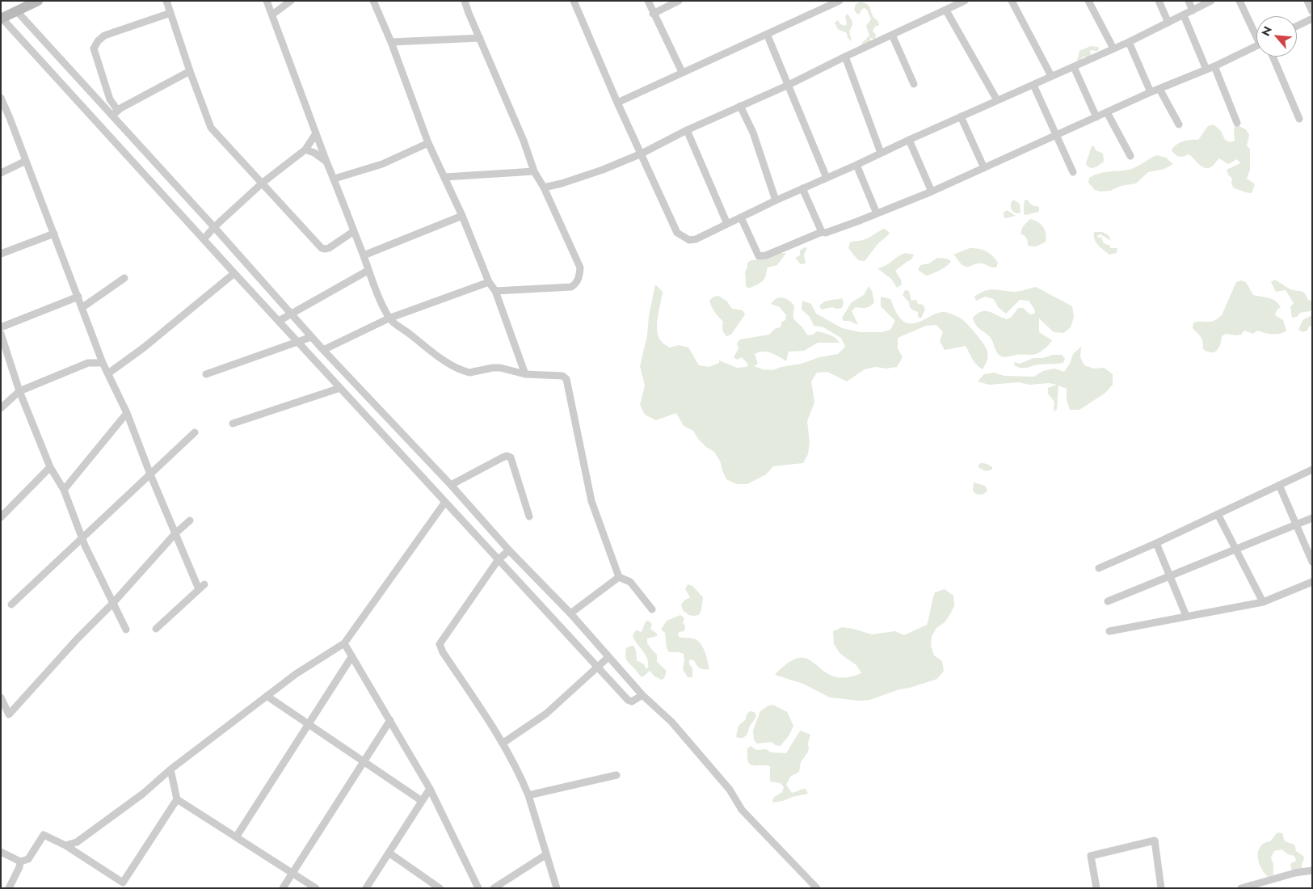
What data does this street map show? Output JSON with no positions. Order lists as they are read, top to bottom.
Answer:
{
  "north": "top left"
}
